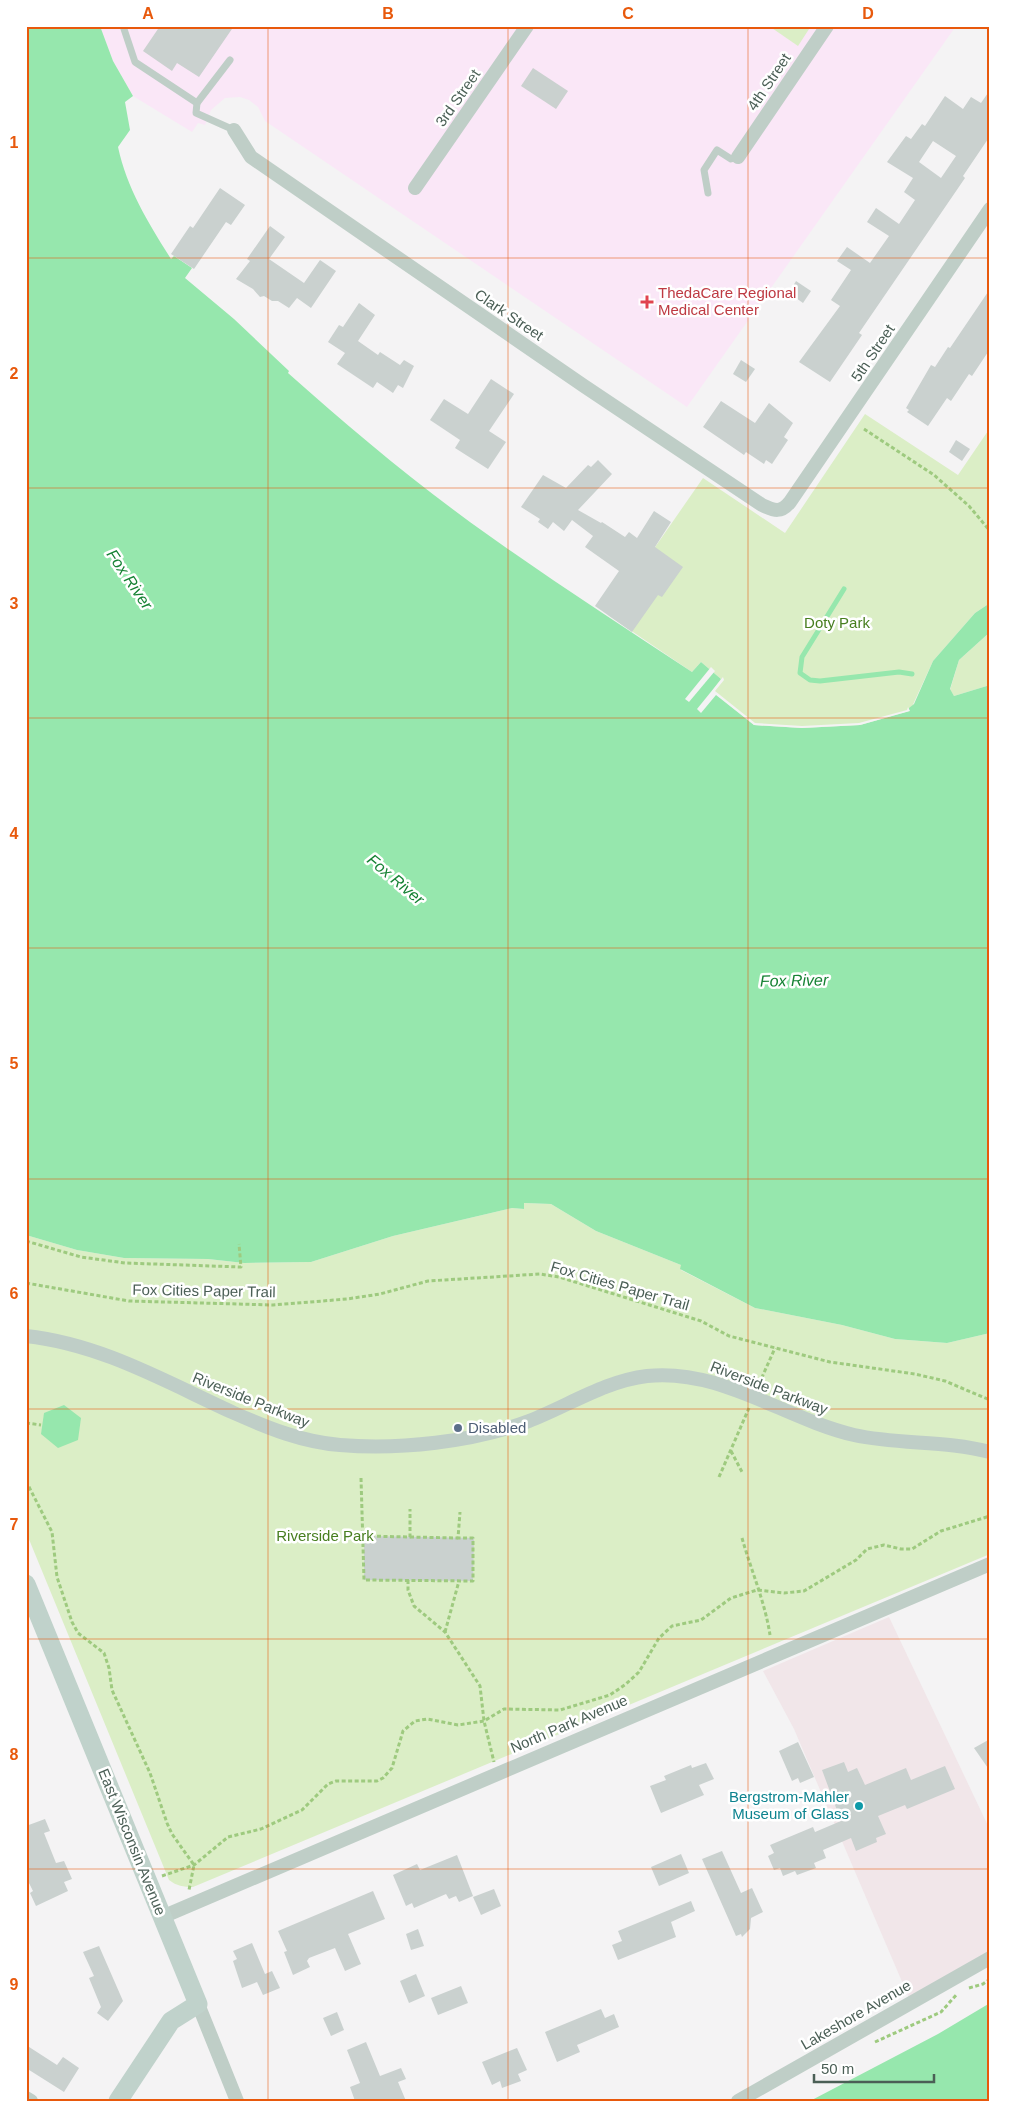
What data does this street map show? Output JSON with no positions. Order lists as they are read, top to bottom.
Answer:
{
  "streets": {
    "main road": ["East Wisconsin Avenue"],
    "street": [
      "4th Street",
      "3rd Street",
      "Clark Street",
      "5th Street",
      "Riverside Parkway",
      "North Park Avenue",
      "Lakeshore Avenue"
    ],
    "path": ["Fox Cities Paper Trail"]
  },
  "crossings": [
    ["Clark Street", "5th Street"],
    ["North Park Avenue", "East Wisconsin Avenue"]
  ],
  "water": ["Fox River"],
  "parks": ["Doty Park", "Riverside Park"],
  "places": {
    "health": ["ThedaCare Regional Medical Center"],
    "other": ["Disabled", "Bergstrom-Mahler Museum of Glass"]
  },
  "scale_bar": "50 m",
  "grid": {
    "columns": [
      "A",
      "B",
      "C",
      "D"
    ],
    "rows": [
      "1",
      "2",
      "3",
      "4",
      "5",
      "6",
      "7",
      "8",
      "9"
    ]
  }
}
